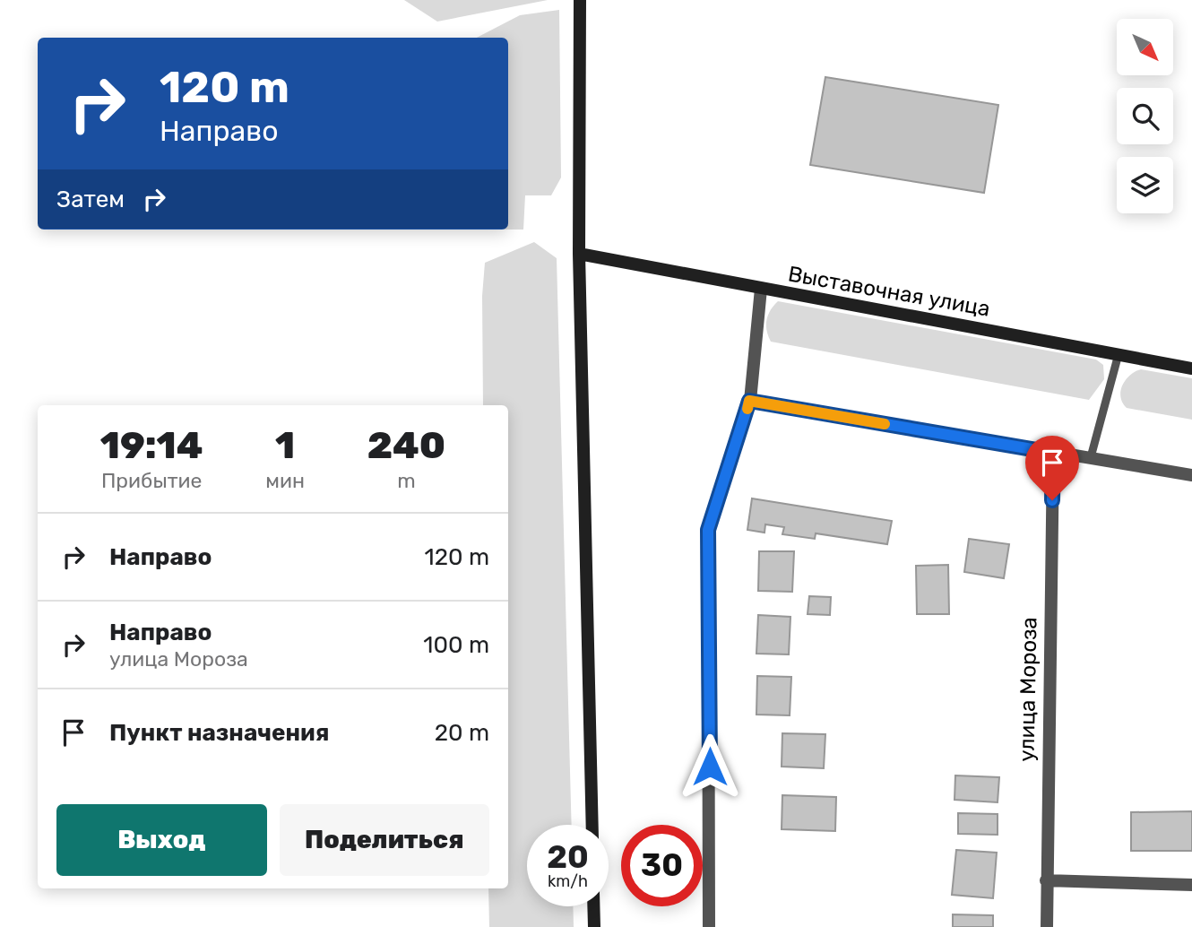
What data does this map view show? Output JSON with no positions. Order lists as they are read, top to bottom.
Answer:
{
  "streets": {
    "street": ["Выставочная улица", "улица Мороза"]
  },
  "north": "bottom right",
  "page": {
    "turn": ["120 m", "Направо"],
    "then": "Затем",
    "eta": [
      "19:14",
      "Прибытие",
      "1",
      "мин",
      "240",
      "m"
    ],
    "list": [
      {
        "name": "Направо",
        "value": "120 m"
      },
      {
        "name": "Направо",
        "note": "улица Мороза",
        "value": "100 m"
      },
      {
        "name": "Пункт назначения",
        "value": "20 m"
      }
    ],
    "buttons": ["Выход", "Поделиться"],
    "speed": "20 km/h",
    "limit": "30"
  }
}
